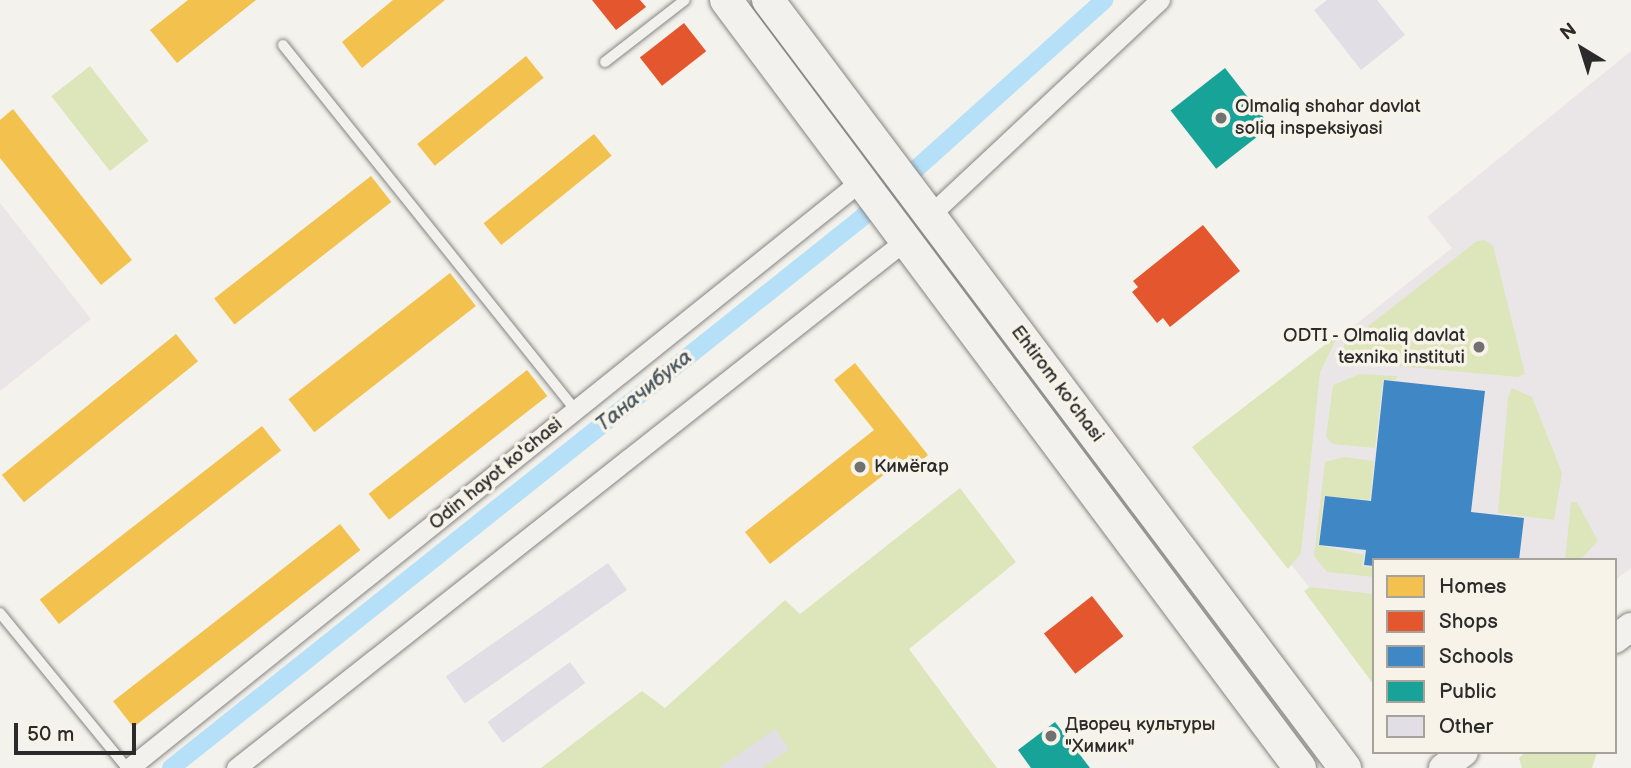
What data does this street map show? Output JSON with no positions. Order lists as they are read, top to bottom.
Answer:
{
  "streets": {
    "main road": ["Ehtirom ko'chasi"],
    "street": ["Odin hayot ko'chasi"]
  },
  "crossings": [
    ["Ehtirom ko'chasi", "Odin hayot ko'chasi"]
  ],
  "water": ["Таначибука"],
  "places": [
    "Olmaliq shahar davlat soliq inspeksiyasi",
    "ODTI - Olmaliq davlat texnika instituti",
    "Кимёгар",
    "Дворец культуры \"Химик\""
  ],
  "legend": [
    "Homes",
    "Shops",
    "Schools",
    "Public",
    "Other"
  ],
  "scale_bar": "50 m",
  "north": "top left"
}
